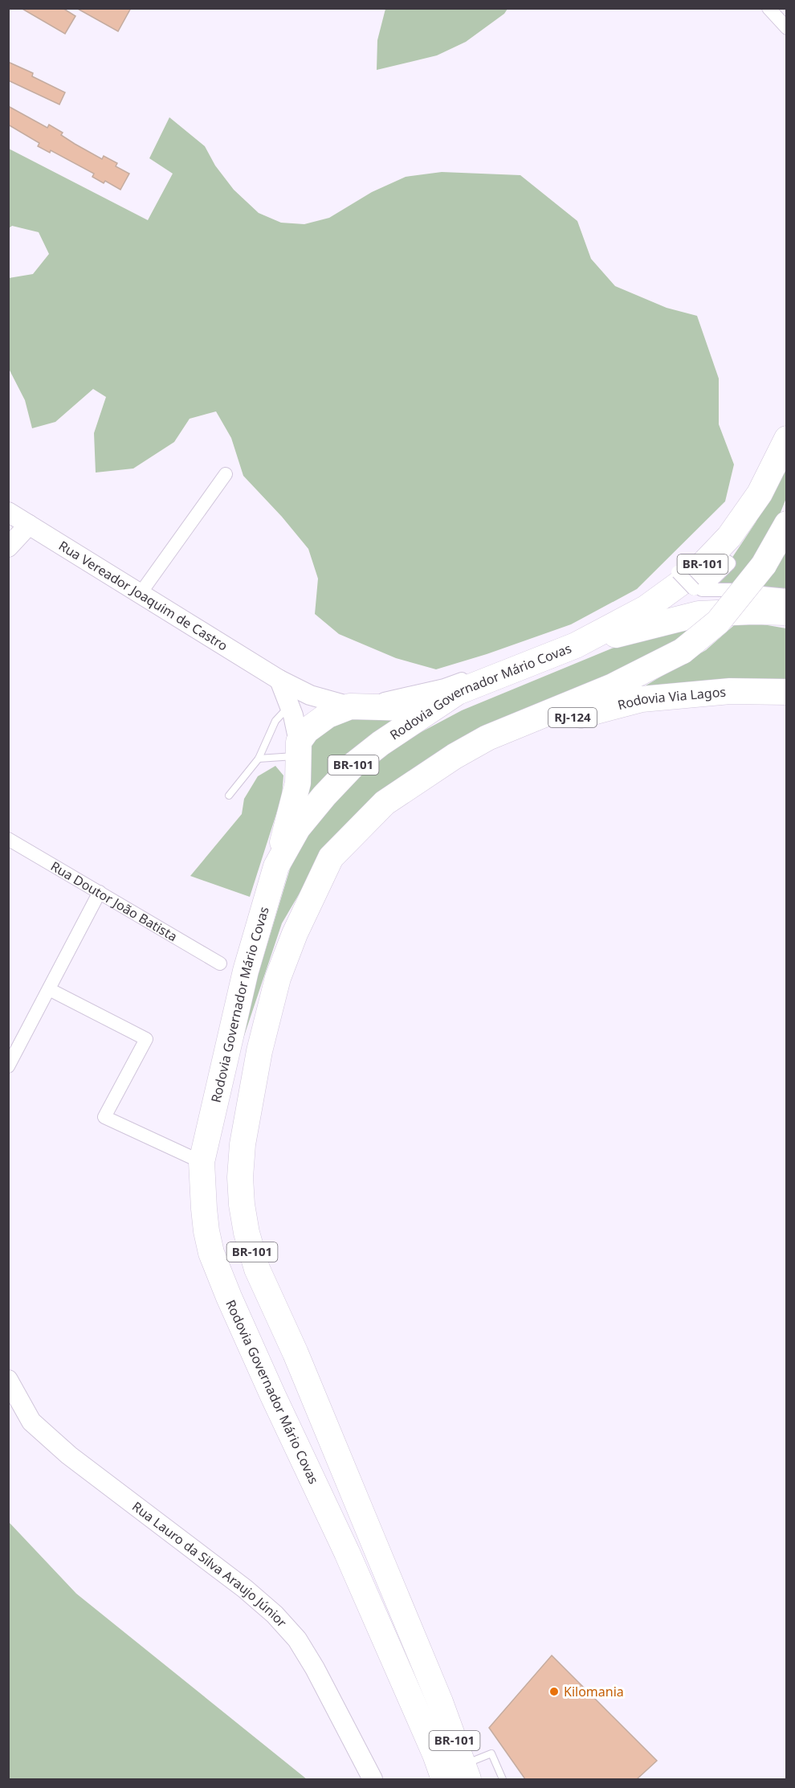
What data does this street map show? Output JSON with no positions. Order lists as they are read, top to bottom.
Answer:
{
  "streets": {
    "highway": [
      "BR-101",
      "Rodovia Governador Mário Covas",
      "Rodovia Via Lagos",
      "RJ-124"
    ],
    "main road": ["Rua Vereador Joaquim de Castro", "Rua Lauro da Silva Araujo Júnior"],
    "street": ["Rua Doutor João Batista"]
  },
  "crossings": [
    ["BR-101", "Rodovia Via Lagos"]
  ],
  "places": ["Kilomania"]
}
